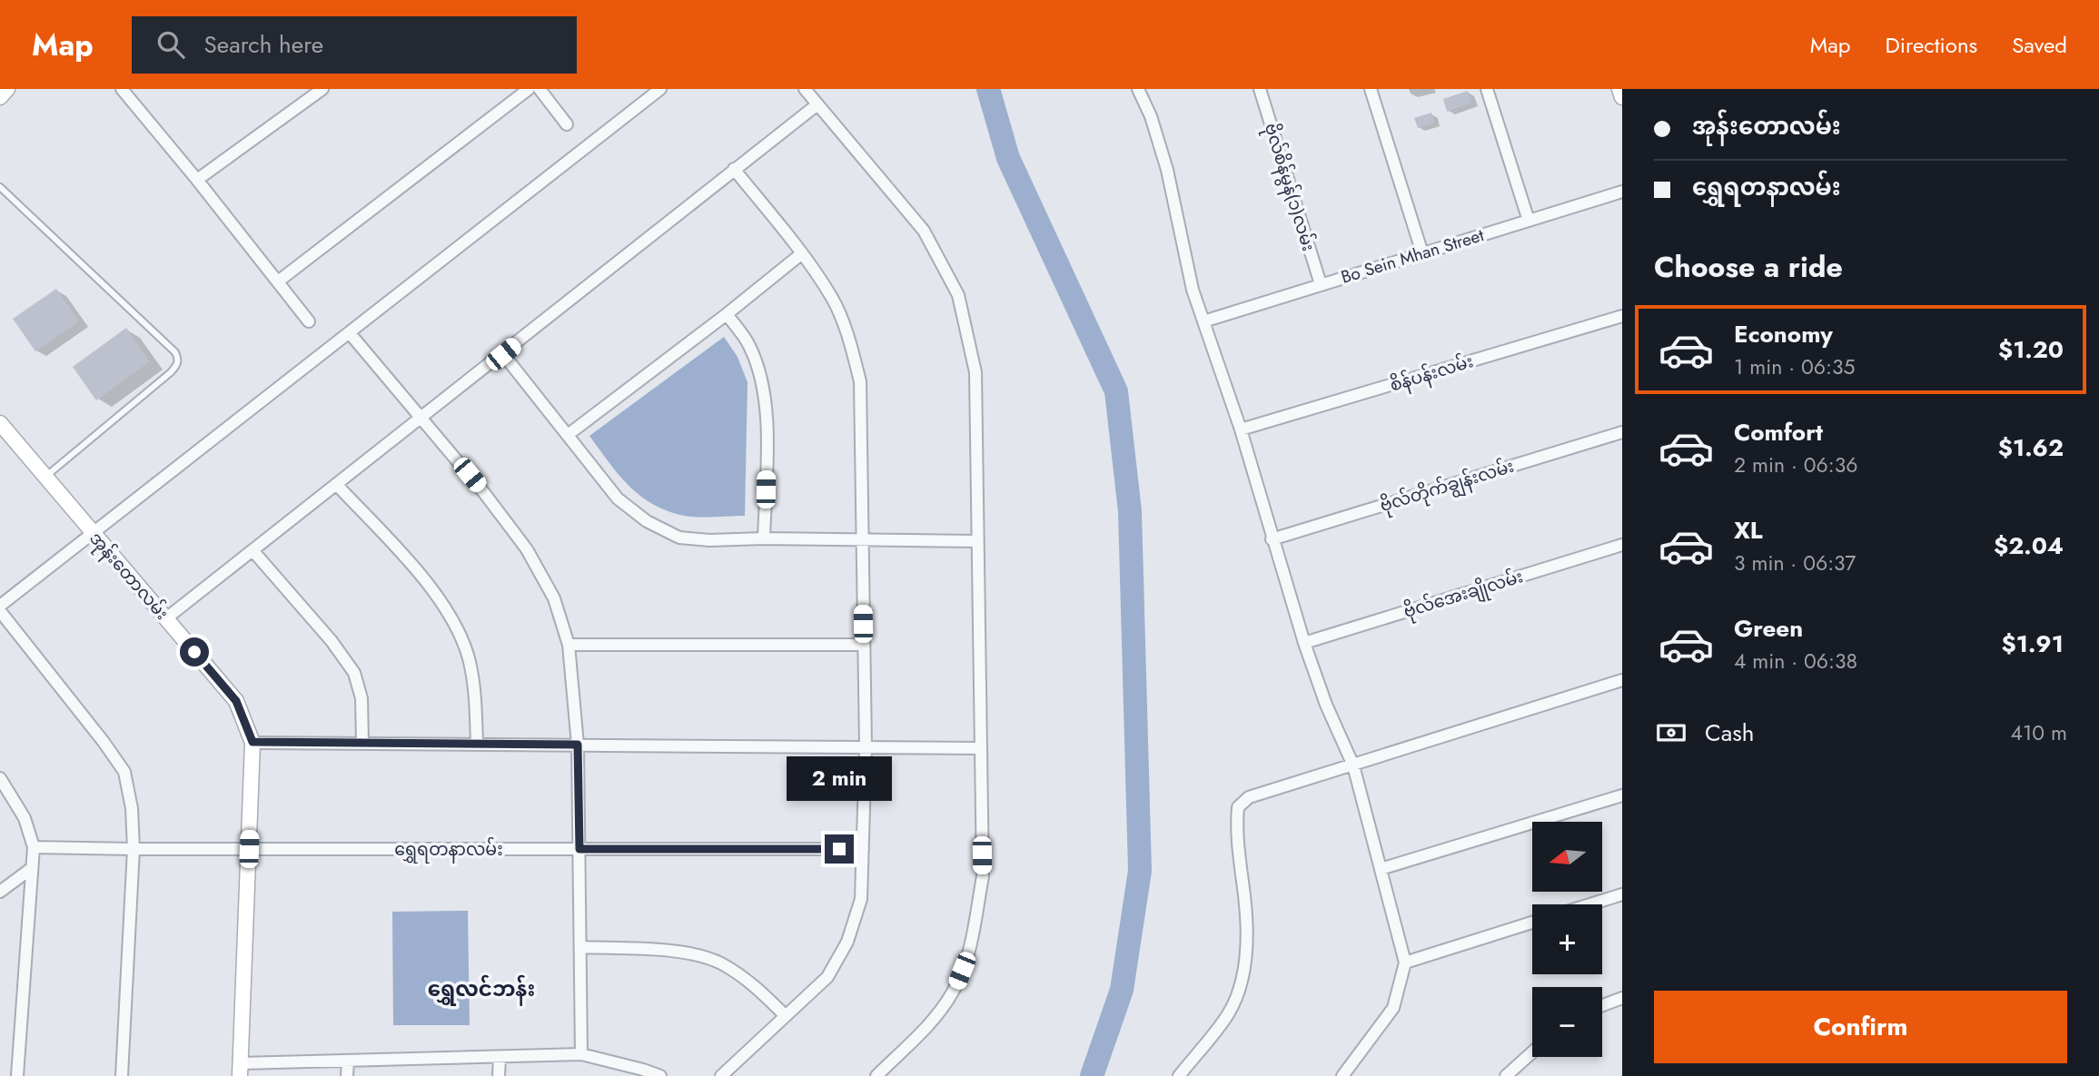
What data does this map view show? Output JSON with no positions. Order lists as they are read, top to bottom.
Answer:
{
  "streets": {
    "street": [
      "ဗိုလ်စိန်မွန်(၁)လမ်း",
      "Bo Sein Mhan Street",
      "စိန်ပန်းလမ်း",
      "ဗိုလ်တိုက်ချွန်းလမ်း",
      "အုန်းတောလမ်း",
      "ဗိုလ်အေးချိုလမ်း",
      "ရွှေရတနာလမ်း"
    ]
  },
  "crossings": [
    ["ဗိုလ်စိန်မွန်(၁)လမ်း", "Bo Sein Mhan Street"],
    ["အုန်းတောလမ်း", "ရွှေရတနာလမ်း"]
  ],
  "districts": ["ရွှေလင်ဘန်း"],
  "north": "left",
  "page": {
    "header": "Map",
    "search": "Search here",
    "nav": ["Map", "Directions", "Saved"],
    "banner": ["အုန်းတောလမ်း", "ရွှေရတနာလမ်း"],
    "heading": "Choose a ride",
    "list": [
      {
        "name": "Economy",
        "note": "1 min · 06:35",
        "value": "$1.20"
      },
      {
        "name": "Comfort",
        "note": "2 min · 06:36",
        "value": "$1.62"
      },
      {
        "name": "XL",
        "note": "3 min · 06:37",
        "value": "$2.04"
      },
      {
        "name": "Green",
        "note": "4 min · 06:38",
        "value": "$1.91"
      }
    ],
    "pay": ["Cash", "410 m"],
    "bubble": "2 min",
    "map_buttons": ["+", "−"],
    "buttons": "Confirm"
  }
}
